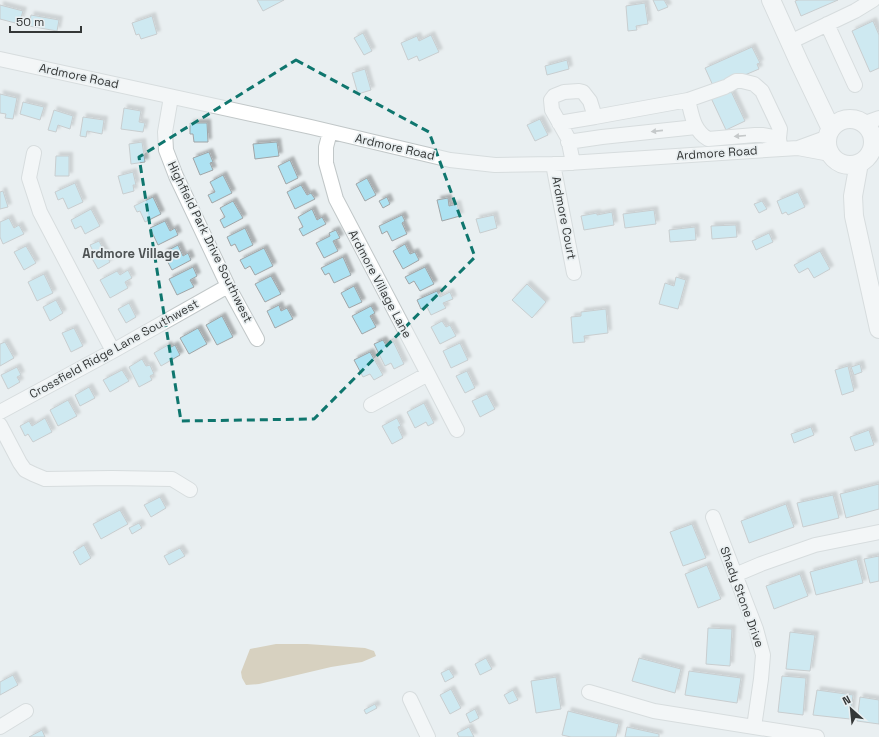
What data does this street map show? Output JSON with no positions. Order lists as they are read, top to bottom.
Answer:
{
  "streets": {
    "street": [
      "Ardmore Road",
      "Ardmore Court",
      "Highfield Park Drive Southwest",
      "Ardmore Village Lane",
      "Crossfield Ridge Lane Southwest",
      "Shady Stone Drive"
    ]
  },
  "crossings": [
    ["Ardmore Road", "Ardmore Court"],
    ["Ardmore Road", "Highfield Park Drive Southwest"],
    ["Ardmore Road", "Ardmore Village Lane"],
    ["Highfield Park Drive Southwest", "Crossfield Ridge Lane Southwest"]
  ],
  "districts": ["Ardmore Village"],
  "scale_bar": "50 m",
  "north": "top left"
}
